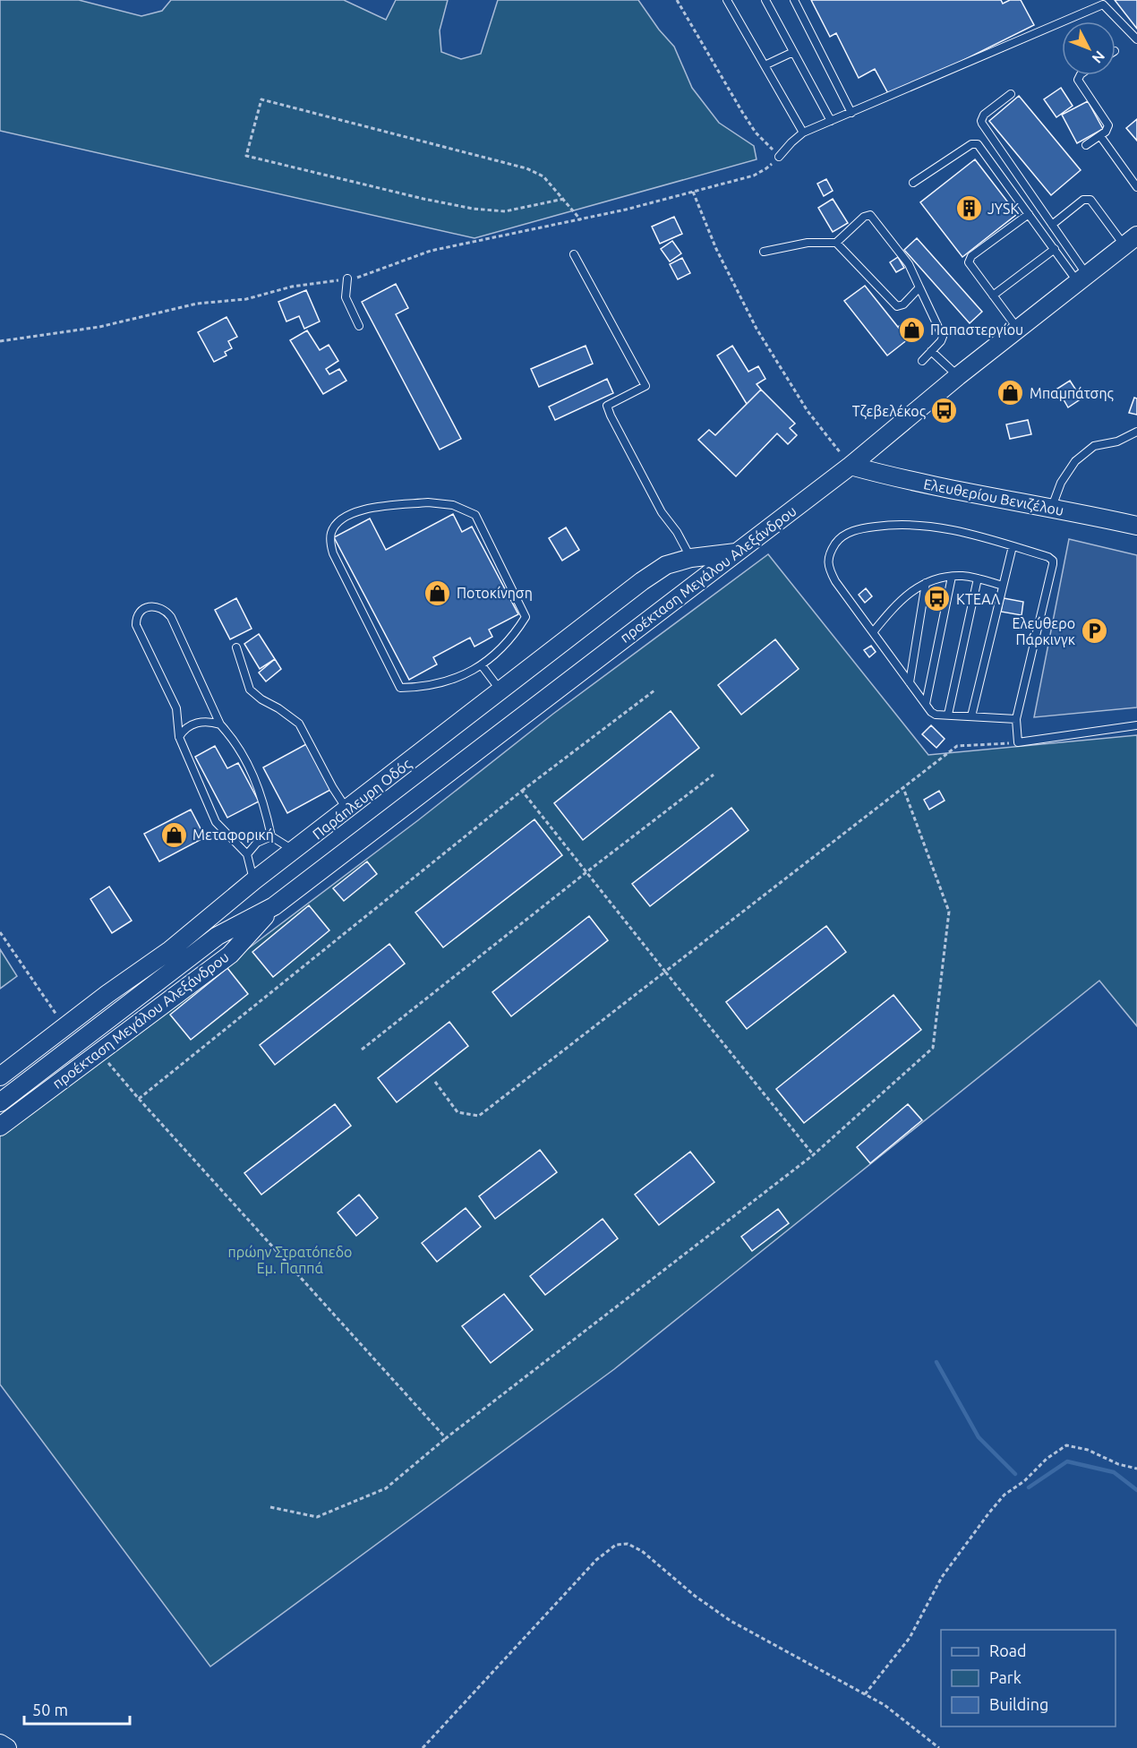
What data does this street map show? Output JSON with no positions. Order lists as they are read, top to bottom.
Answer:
{
  "streets": {
    "main road": ["Ελευθερίου Βενιζέλου", "προέκταση Μεγάλου Αλεξάνδρου", "Παράπλευρη Οδός"]
  },
  "crossings": [
    ["Ελευθερίου Βενιζέλου", "προέκταση Μεγάλου Αλεξάνδρου"],
    ["προέκταση Μεγάλου Αλεξάνδρου", "Παράπλευρη Οδός"]
  ],
  "parks": ["πρώην Στρατόπεδο Εμ. Παππά"],
  "places": {
    "building": ["JYSK"],
    "shop": [
      "Παπαστεργίου",
      "Μπαμπάτσης",
      "Ποτοκίνηση",
      "Μεταφορική"
    ],
    "bus stop": ["Τζεβελέκος", "ΚΤΕΑΛ"],
    "parking": ["Ελεύθερο Πάρκινγκ"]
  },
  "legend": ["Road", "Park", "Building"],
  "scale_bar": "50 m",
  "north": "bottom right"
}
